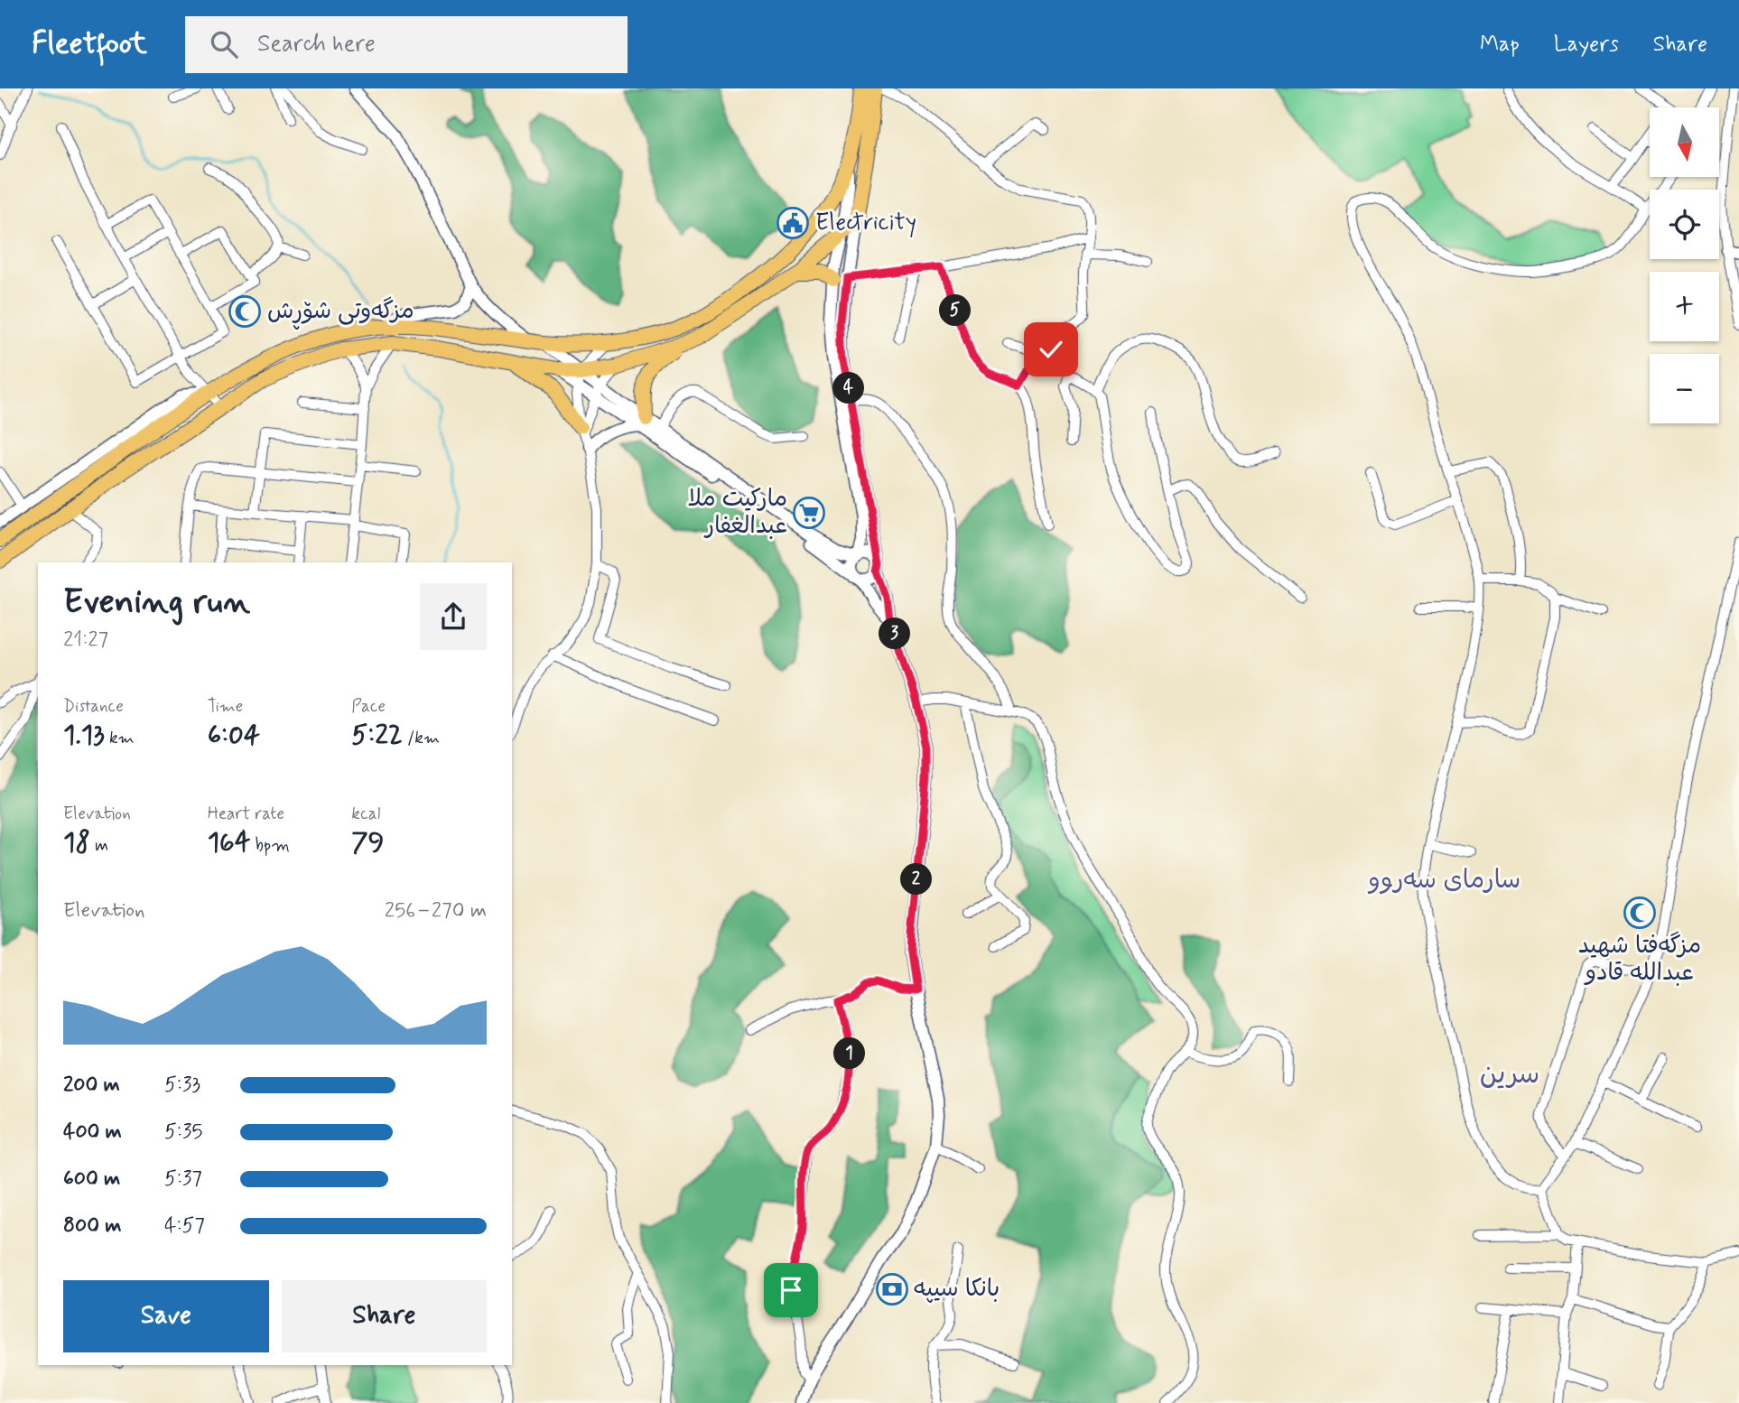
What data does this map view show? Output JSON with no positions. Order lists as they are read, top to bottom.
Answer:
{
  "districts": ["سارمای سەروو", "سرين"],
  "places": {
    "public building": ["Electricity"],
    "mosque": ["مزگەوتی شۆڕش", "مزگەفتا شهيد عبدالله قادو"],
    "supermarket": ["ماركيت ملا عبدالغفار"],
    "bank": ["بانکا سیپە"]
  },
  "north": "bottom",
  "page": {
    "header": "Fleetfoot",
    "search": "Search here",
    "nav": ["Map", "Layers", "Share"],
    "map_buttons": ["+", "−"],
    "pins": [
      "5",
      "4",
      "3",
      "2",
      "1"
    ],
    "heading": ["Evening run", "21:27"],
    "stats": [
      ["Distance", "1.13 km"],
      ["Time", "6:04"],
      ["Pace", "5:22 /km"],
      ["Elevation", "18 m"],
      ["Heart rate", "164 bpm"],
      ["kcal", "79"]
    ],
    "chart": ["Elevation", "256–270 m"],
    "list": [
      {
        "name": "200 m",
        "note": "5:33"
      },
      {
        "name": "400 m",
        "note": "5:35"
      },
      {
        "name": "600 m",
        "note": "5:37"
      },
      {
        "name": "800 m",
        "note": "4:57"
      }
    ],
    "buttons": ["Save", "Share"]
  }
}
